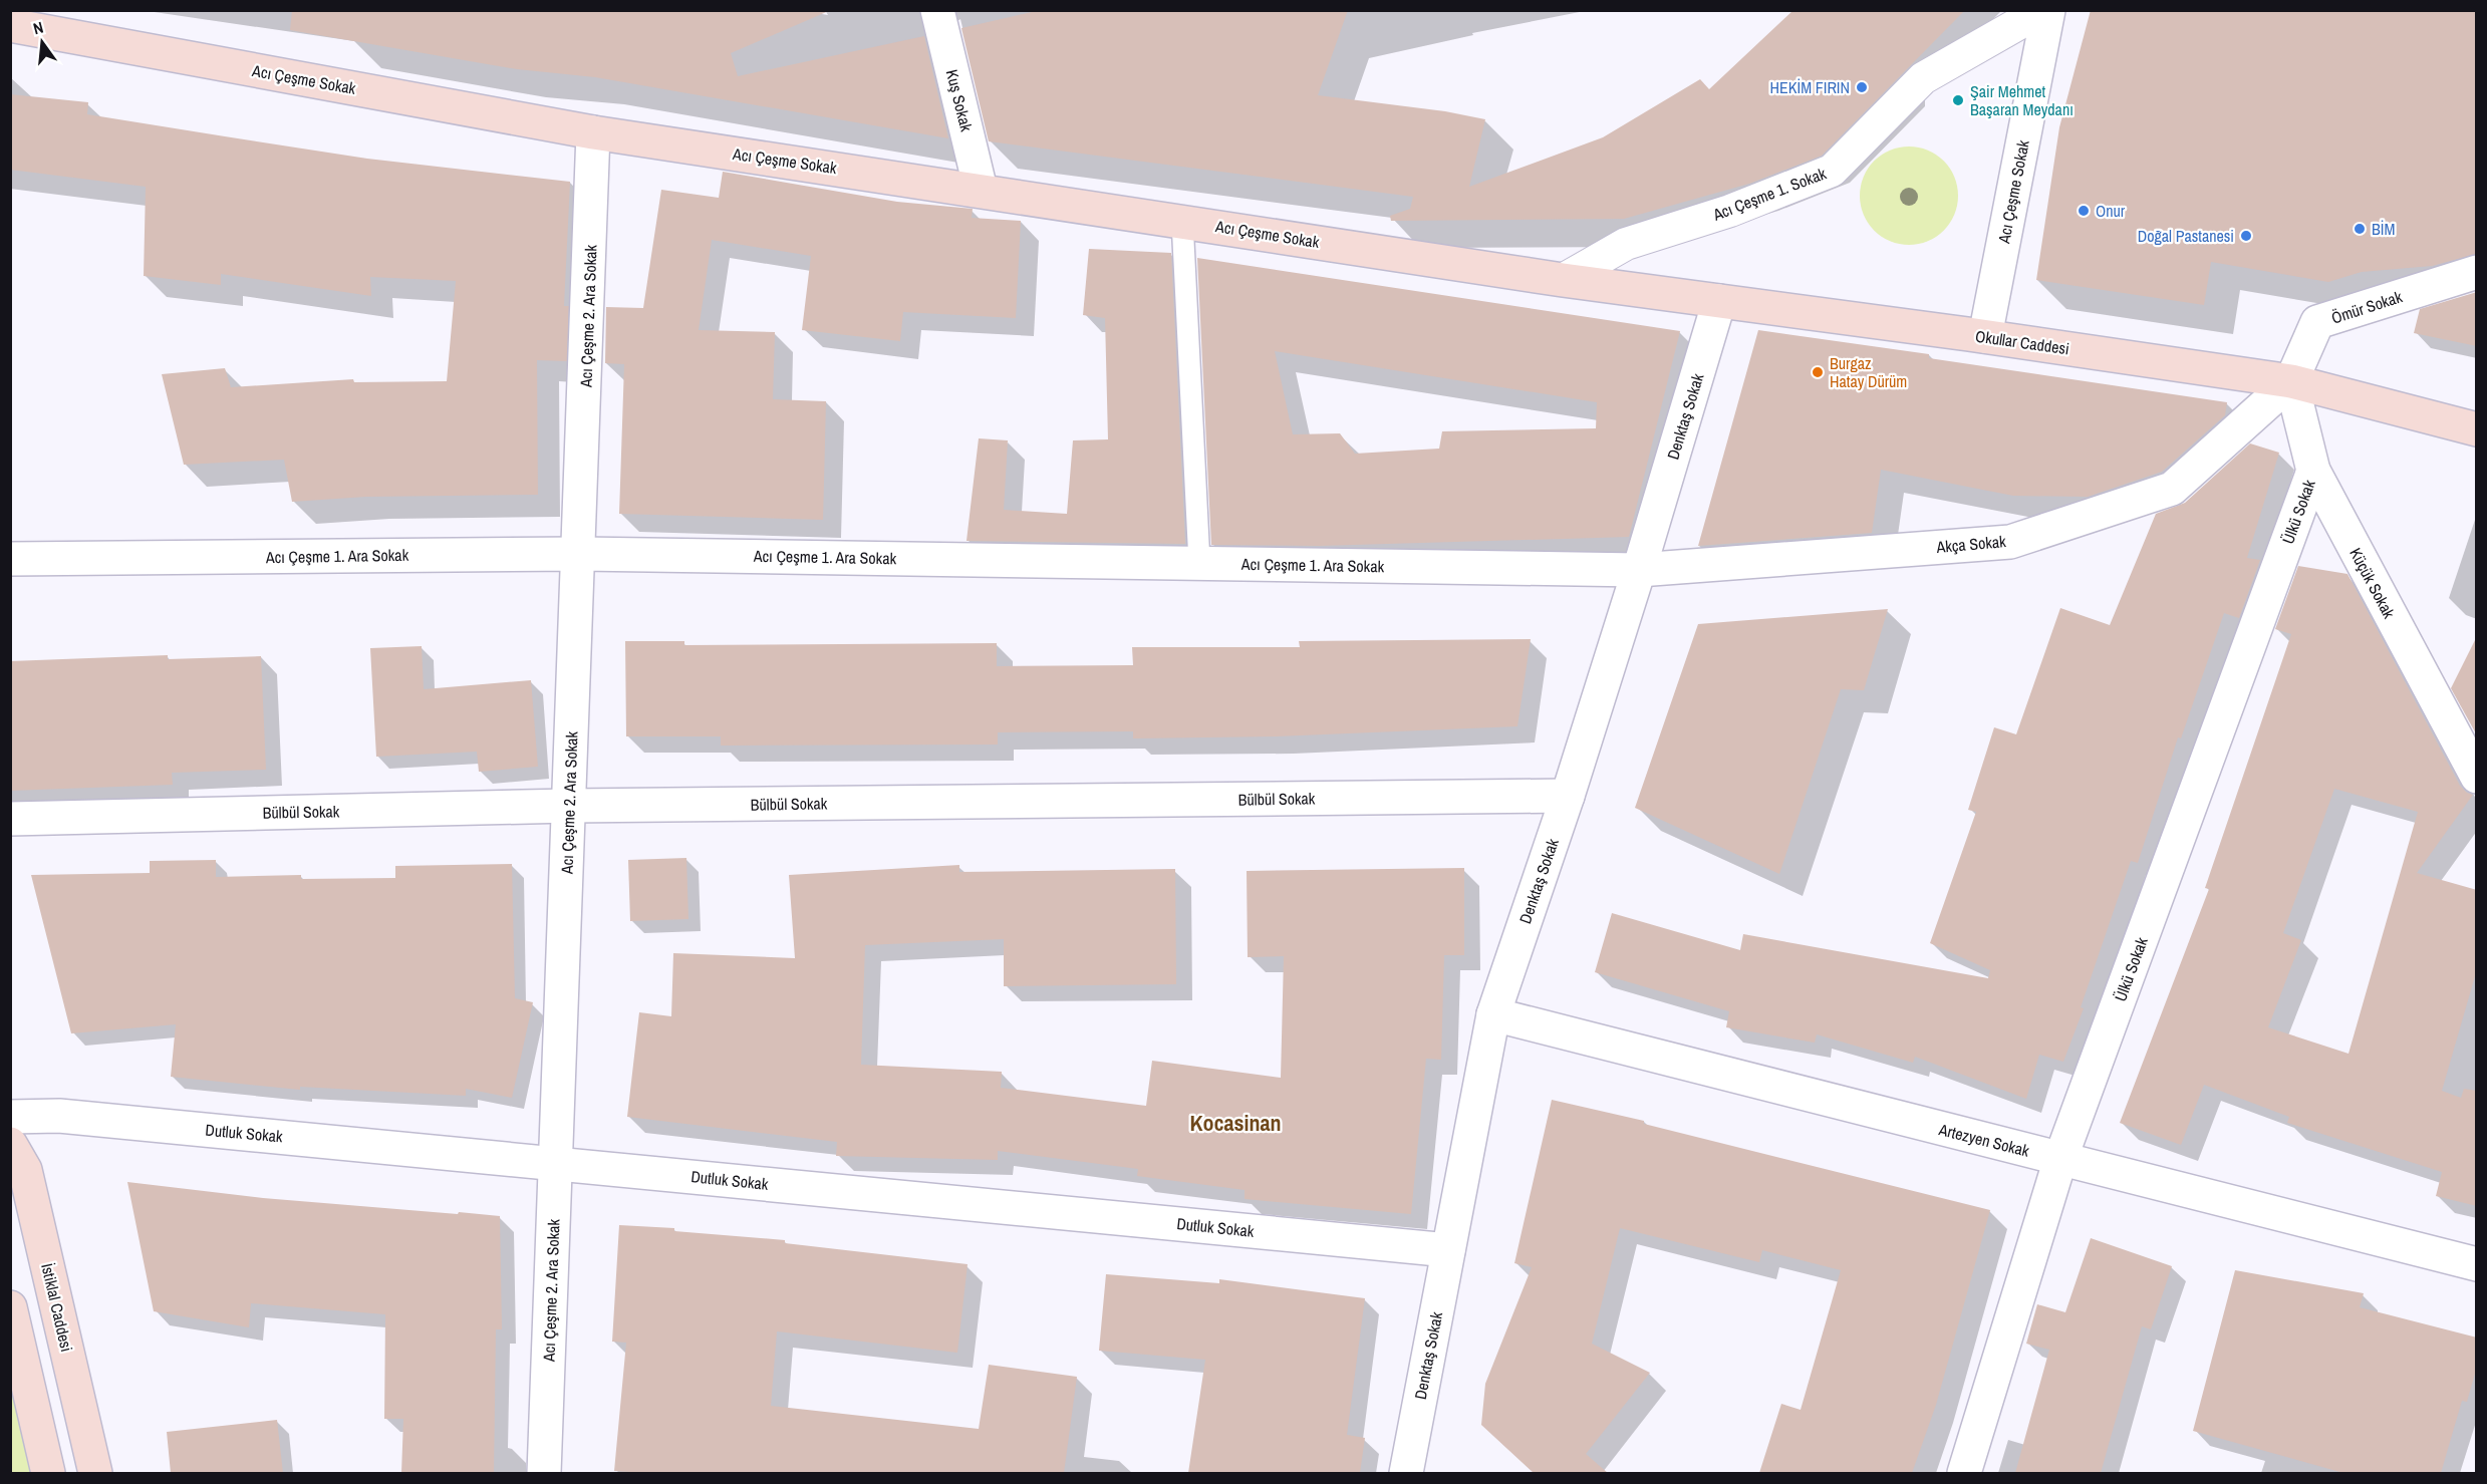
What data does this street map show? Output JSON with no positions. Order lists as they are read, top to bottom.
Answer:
{
  "streets": {
    "main road": ["Acı Çeşme Sokak", "Okullar Caddesi", "İstiklal Caddesi"],
    "street": [
      "Kuş Sokak",
      "Acı Çeşme 1. Sokak",
      "Ömür Sokak",
      "Acı Çeşme 2. Ara Sokak",
      "Denktaş Sokak",
      "Ülkü Sokak",
      "Akça Sokak",
      "Acı Çeşme 1. Ara Sokak",
      "Küçük Sokak",
      "Bülbül Sokak",
      "Dutluk Sokak",
      "Artezyen Sokak"
    ]
  },
  "crossings": [
    ["Acı Çeşme Sokak", "Kuş Sokak"],
    ["Acı Çeşme Sokak", "Acı Çeşme 1. Sokak"],
    ["Acı Çeşme Sokak", "Acı Çeşme 2. Ara Sokak"],
    ["Acı Çeşme Sokak", "Okullar Caddesi"],
    ["Acı Çeşme 1. Sokak", "Okullar Caddesi"],
    ["Ömür Sokak", "Okullar Caddesi"],
    ["Ömür Sokak", "Akça Sokak"],
    ["Ömür Sokak", "Küçük Sokak"],
    ["Acı Çeşme 2. Ara Sokak", "Acı Çeşme 1. Ara Sokak"],
    ["Acı Çeşme 2. Ara Sokak", "Bülbül Sokak"],
    ["Acı Çeşme 2. Ara Sokak", "Dutluk Sokak"],
    ["Okullar Caddesi", "Denktaş Sokak"],
    ["Okullar Caddesi", "Akça Sokak"],
    ["Okullar Caddesi", "Küçük Sokak"],
    ["Denktaş Sokak", "Akça Sokak"],
    ["Denktaş Sokak", "Acı Çeşme 1. Ara Sokak"],
    ["Denktaş Sokak", "Bülbül Sokak"],
    ["Denktaş Sokak", "Dutluk Sokak"],
    ["Denktaş Sokak", "Artezyen Sokak"],
    ["Ülkü Sokak", "Küçük Sokak"],
    ["Ülkü Sokak", "Artezyen Sokak"],
    ["Akça Sokak", "Acı Çeşme 1. Ara Sokak"],
    ["Akça Sokak", "Küçük Sokak"]
  ],
  "districts": ["Kocasinan"],
  "places": [
    "HEKİM FIRIN",
    "Şair Mehmet Başaran Meydanı",
    "Onur",
    "BİM",
    "Doğal Pastanesi",
    "Burgaz Hatay Dürüm"
  ],
  "north": "top"
}
